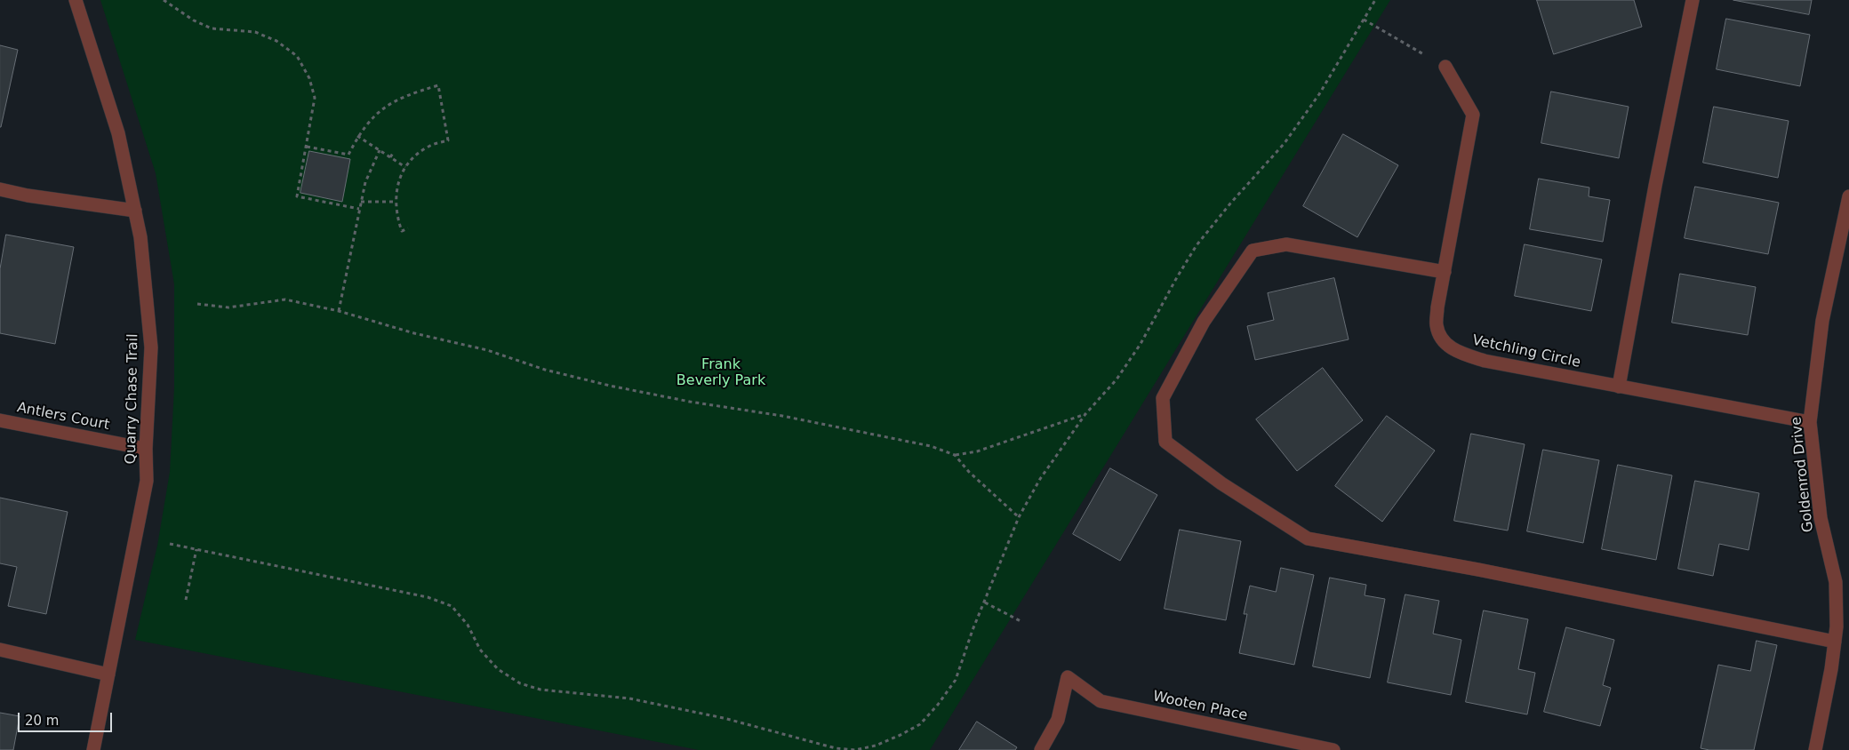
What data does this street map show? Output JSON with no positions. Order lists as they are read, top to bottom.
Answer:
{
  "streets": {
    "street": [
      "Vetchling Circle",
      "Quarry Chase Trail",
      "Antlers Court",
      "Goldenrod Drive",
      "Wooten Place"
    ]
  },
  "crossings": [
    ["Vetchling Circle", "Goldenrod Drive"],
    ["Quarry Chase Trail", "Antlers Court"]
  ],
  "parks": ["Frank Beverly Park"],
  "scale_bar": "20 m"
}
